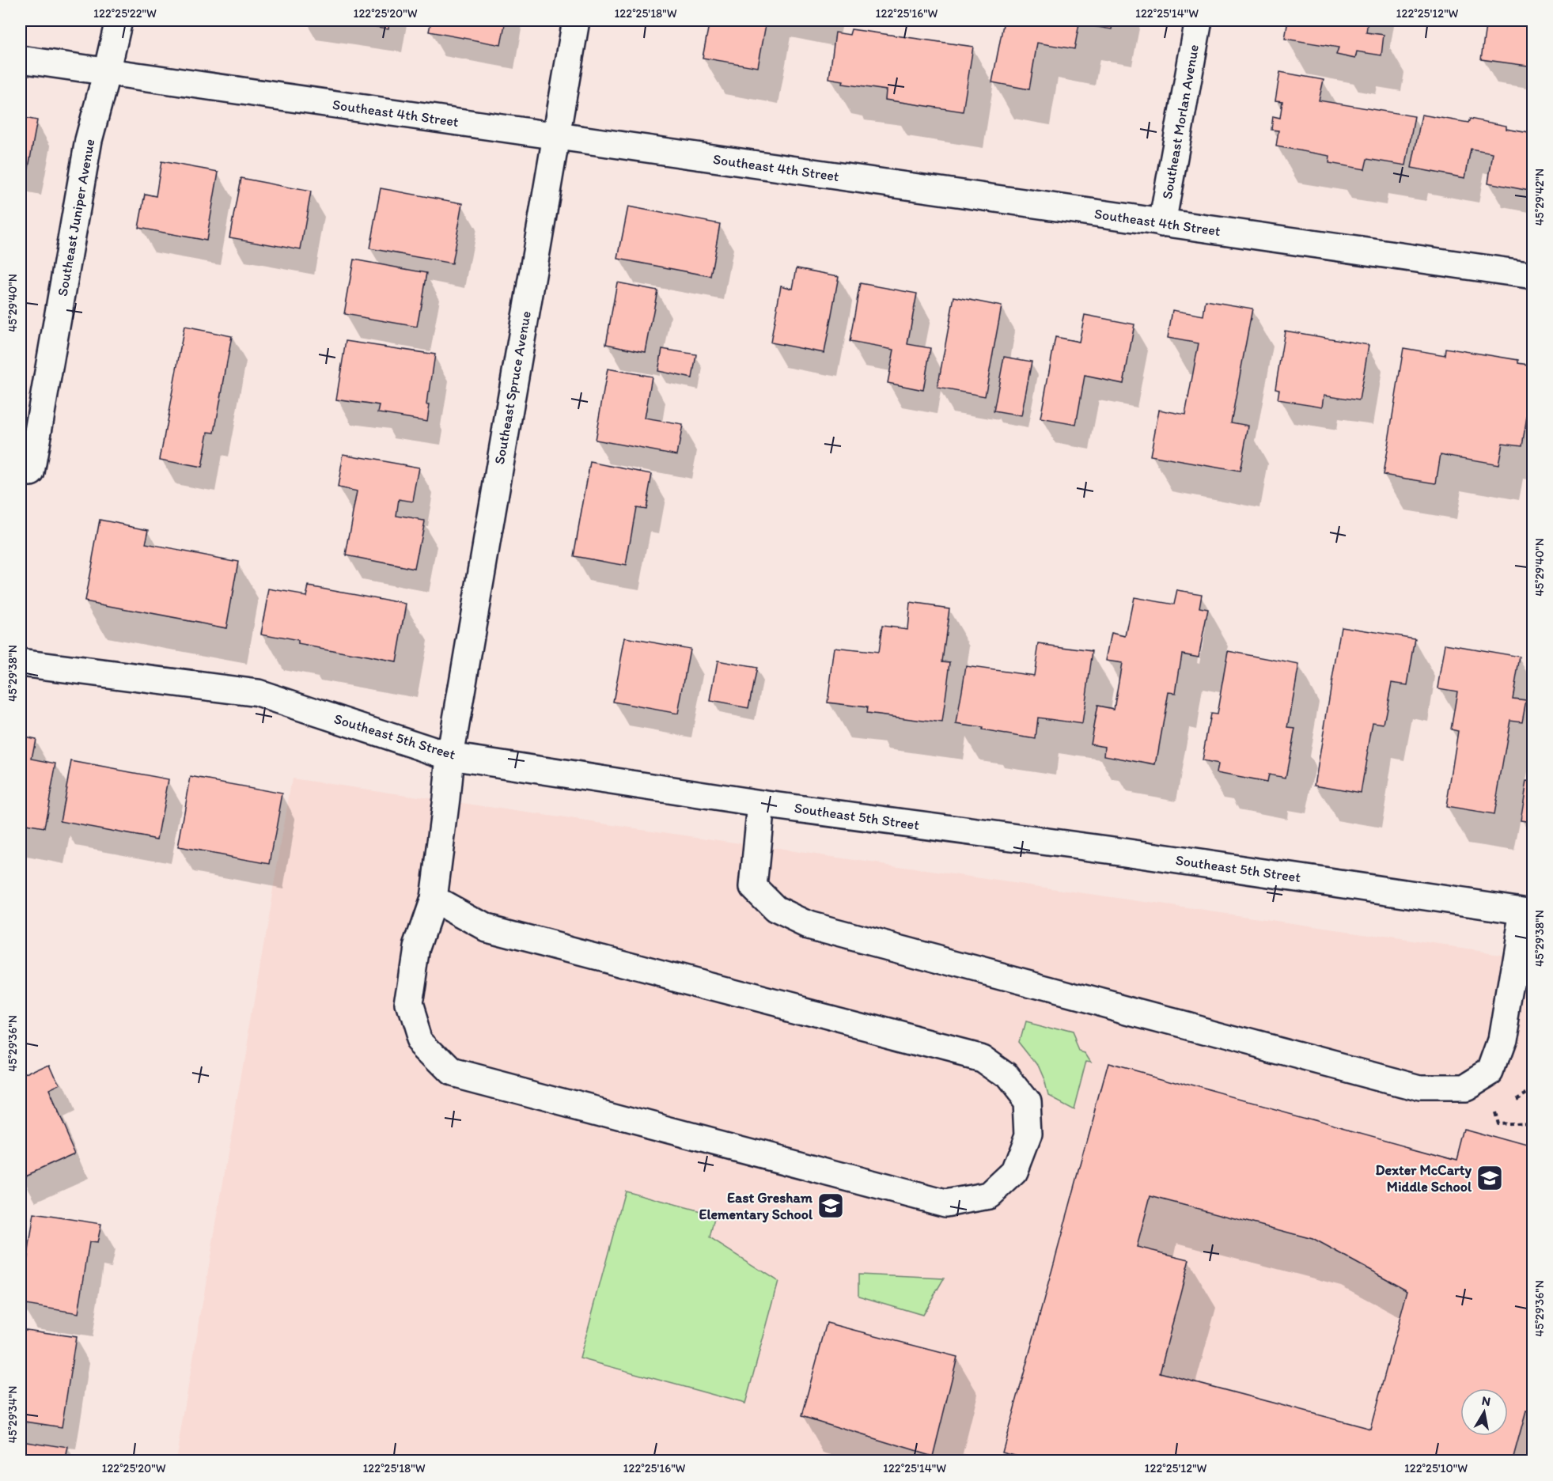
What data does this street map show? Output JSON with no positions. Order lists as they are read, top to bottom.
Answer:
{
  "streets": {
    "street": [
      "Southeast 4th Street",
      "Southeast Morlan Avenue",
      "Southeast Juniper Avenue",
      "Southeast Spruce Avenue",
      "Southeast 5th Street"
    ]
  },
  "crossings": [
    ["Southeast 4th Street", "Southeast Morlan Avenue"],
    ["Southeast 4th Street", "Southeast Juniper Avenue"],
    ["Southeast 4th Street", "Southeast Spruce Avenue"],
    ["Southeast Spruce Avenue", "Southeast 5th Street"]
  ],
  "places": {
    "school or university": ["Dexter McCarty Middle School", "East Gresham Elementary School"]
  },
  "north": "top",
  "coordinates": [
    "122°25'22\"W",
    "122°25'20\"W",
    "122°25'18\"W",
    "122°25'16\"W",
    "122°25'14\"W",
    "122°25'12\"W",
    "45°29'42\"N",
    "45°29'40\"N",
    "45°29'38\"N",
    "45°29'36\"N",
    "45°29'34\"N",
    "122°25'10\"W"
  ]
}
